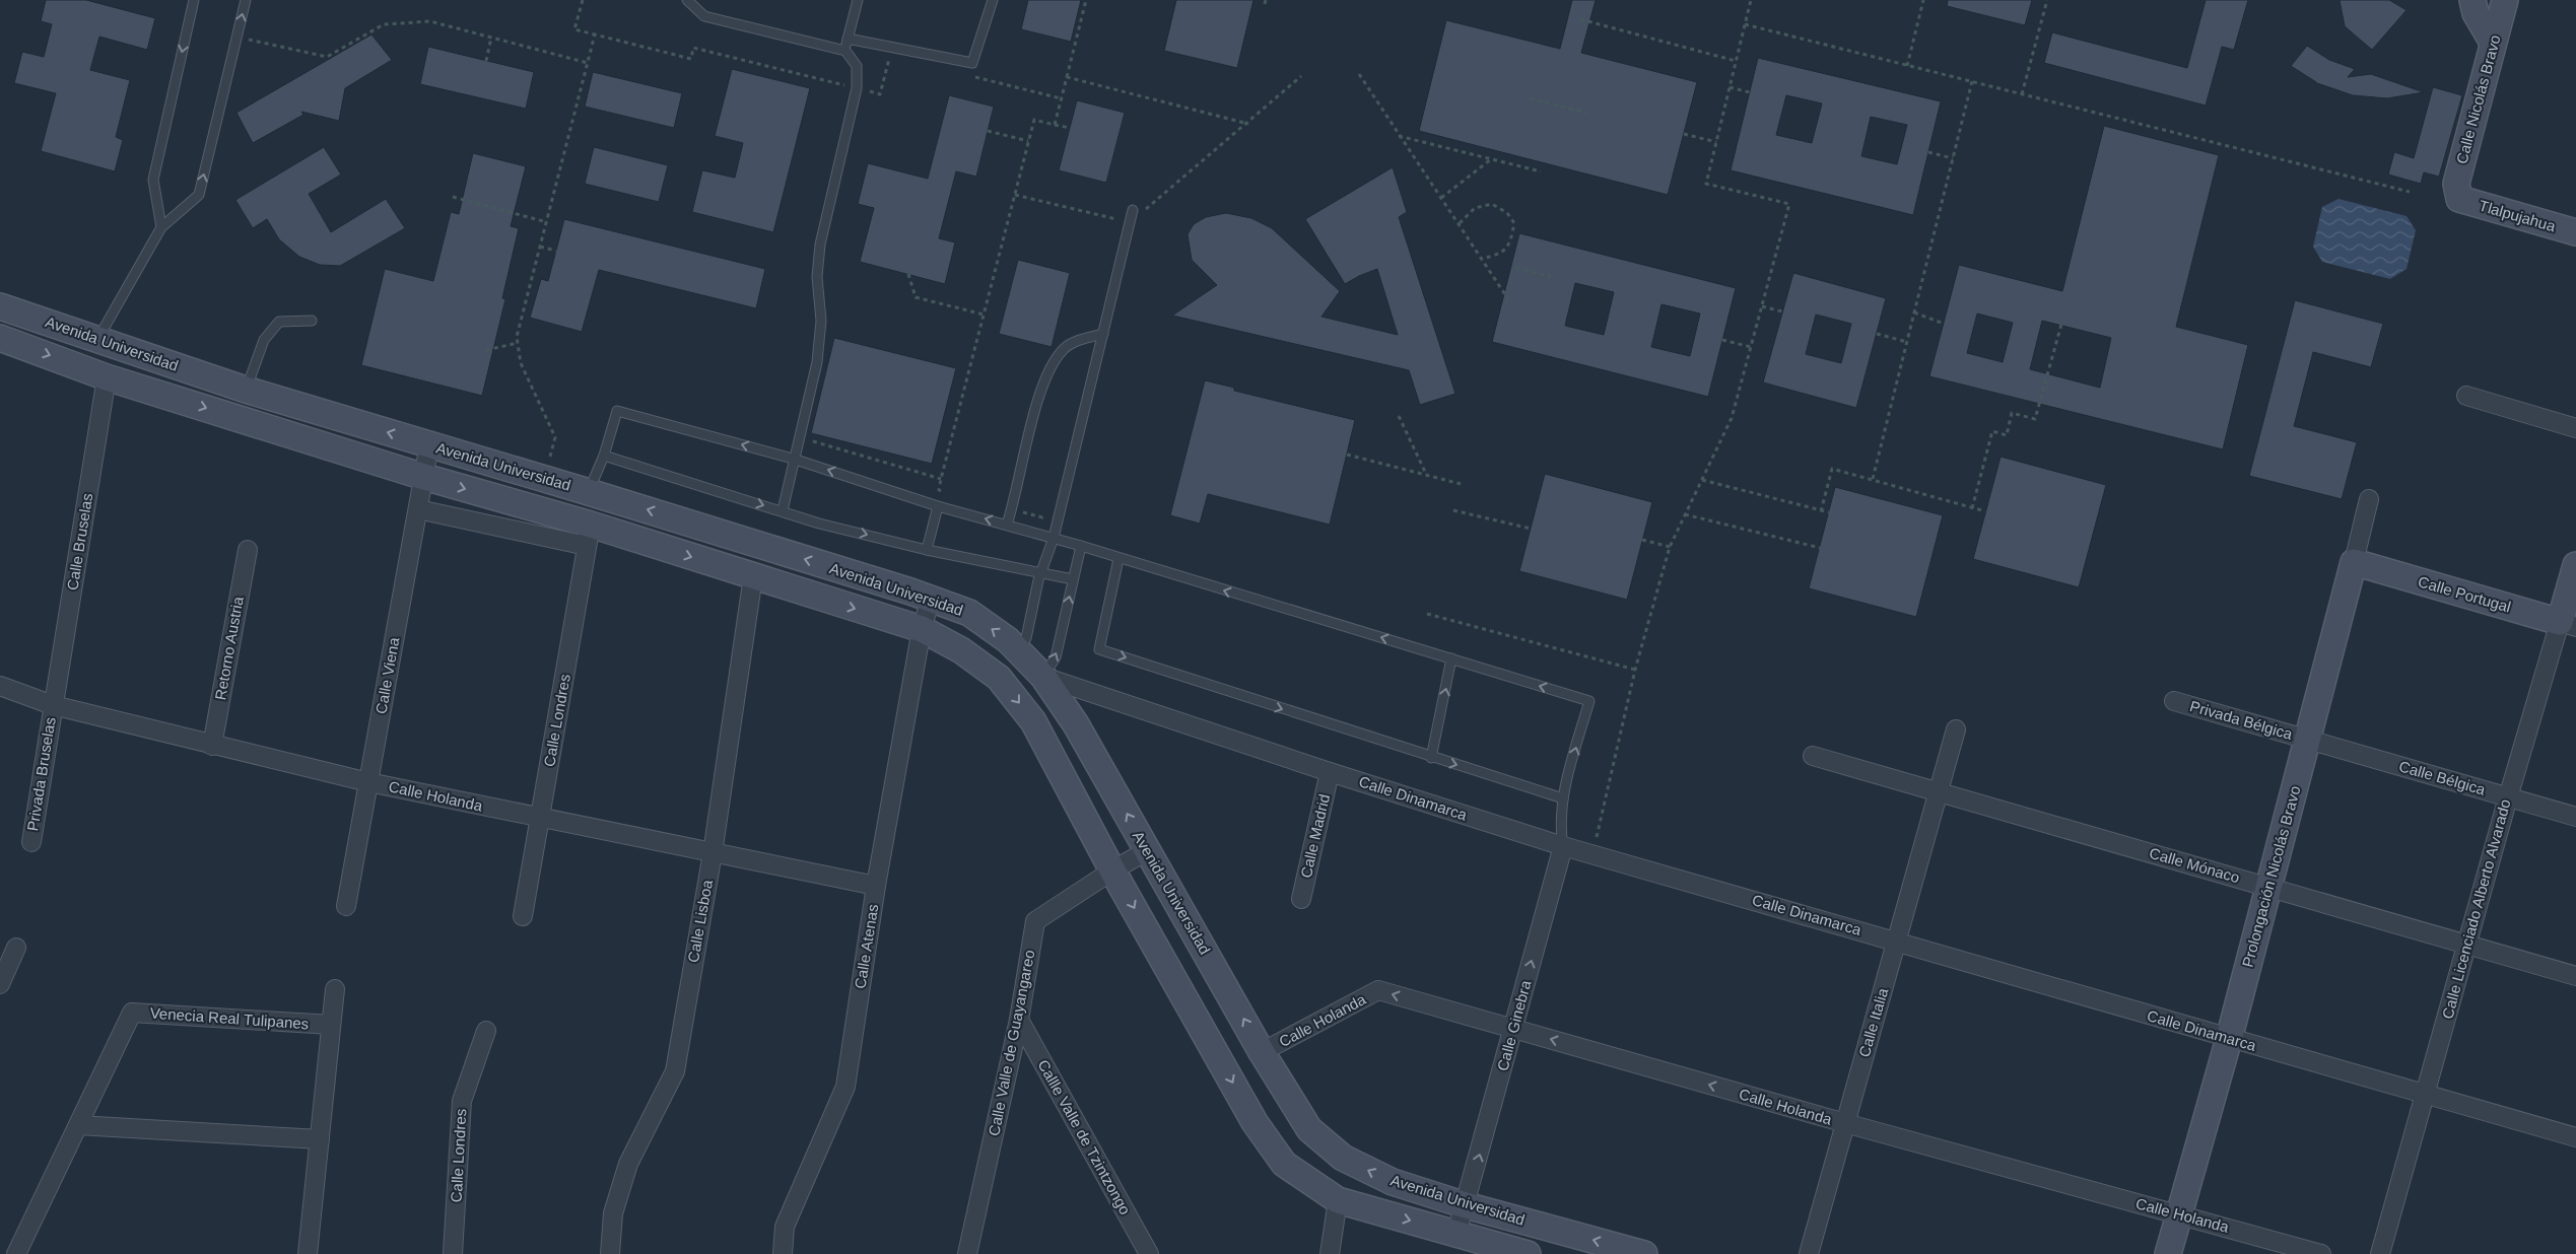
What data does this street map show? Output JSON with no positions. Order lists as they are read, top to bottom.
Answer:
{
  "streets": {
    "street": [
      "Calle Nicolás Bravo",
      "Tlalpujahua",
      "Avenida Universidad",
      "Calle Bruselas",
      "Calle Portugal",
      "Retorno Austria",
      "Calle Viena",
      "Calle Londres",
      "Privada Bélgica",
      "Privada Bruselas",
      "Calle Bélgica",
      "Calle Holanda",
      "Calle Dinamarca",
      "Calle Madrid",
      "Calle Mónaco",
      "Prolongación Nicolás Bravo",
      "Calle Licenciado Alberto Alvarado",
      "Calle Lisboa",
      "Calle Atenas",
      "Venecia Real Tulipanes",
      "Calle Italia",
      "Calle Ginebra",
      "Calle Valle de Guayangareo",
      "Callle Valle de Tzintzongo"
    ]
  },
  "crossings": [
    ["Calle Nicolás Bravo", "Tlalpujahua"],
    ["Avenida Universidad", "Calle Bruselas"],
    ["Avenida Universidad", "Calle Viena"],
    ["Avenida Universidad", "Calle Londres"],
    ["Avenida Universidad", "Calle Holanda"],
    ["Avenida Universidad", "Calle Dinamarca"],
    ["Avenida Universidad", "Calle Lisboa"],
    ["Avenida Universidad", "Calle Atenas"],
    ["Avenida Universidad", "Calle Ginebra"],
    ["Avenida Universidad", "Calle Valle de Guayangareo"],
    ["Calle Bruselas", "Privada Bruselas"],
    ["Calle Bruselas", "Calle Holanda"],
    ["Calle Portugal", "Prolongación Nicolás Bravo"],
    ["Calle Portugal", "Calle Licenciado Alberto Alvarado"],
    ["Retorno Austria", "Calle Holanda"],
    ["Calle Viena", "Calle Holanda"],
    ["Calle Londres", "Calle Holanda"],
    ["Privada Bélgica", "Calle Bélgica"],
    ["Privada Bélgica", "Prolongación Nicolás Bravo"],
    ["Privada Bruselas", "Calle Holanda"],
    ["Calle Bélgica", "Prolongación Nicolás Bravo"],
    ["Calle Bélgica", "Calle Licenciado Alberto Alvarado"],
    ["Calle Holanda", "Prolongación Nicolás Bravo"],
    ["Calle Holanda", "Calle Lisboa"],
    ["Calle Holanda", "Calle Atenas"],
    ["Calle Holanda", "Calle Italia"],
    ["Calle Holanda", "Calle Ginebra"],
    ["Calle Dinamarca", "Calle Madrid"],
    ["Calle Dinamarca", "Prolongación Nicolás Bravo"],
    ["Calle Dinamarca", "Calle Licenciado Alberto Alvarado"],
    ["Calle Dinamarca", "Calle Italia"],
    ["Calle Dinamarca", "Calle Ginebra"],
    ["Calle Mónaco", "Prolongación Nicolás Bravo"],
    ["Calle Mónaco", "Calle Licenciado Alberto Alvarado"],
    ["Calle Mónaco", "Calle Italia"],
    ["Calle Valle de Guayangareo", "Callle Valle de Tzintzongo"]
  ],
  "one_way": ["Calle Ginebra"]
}
